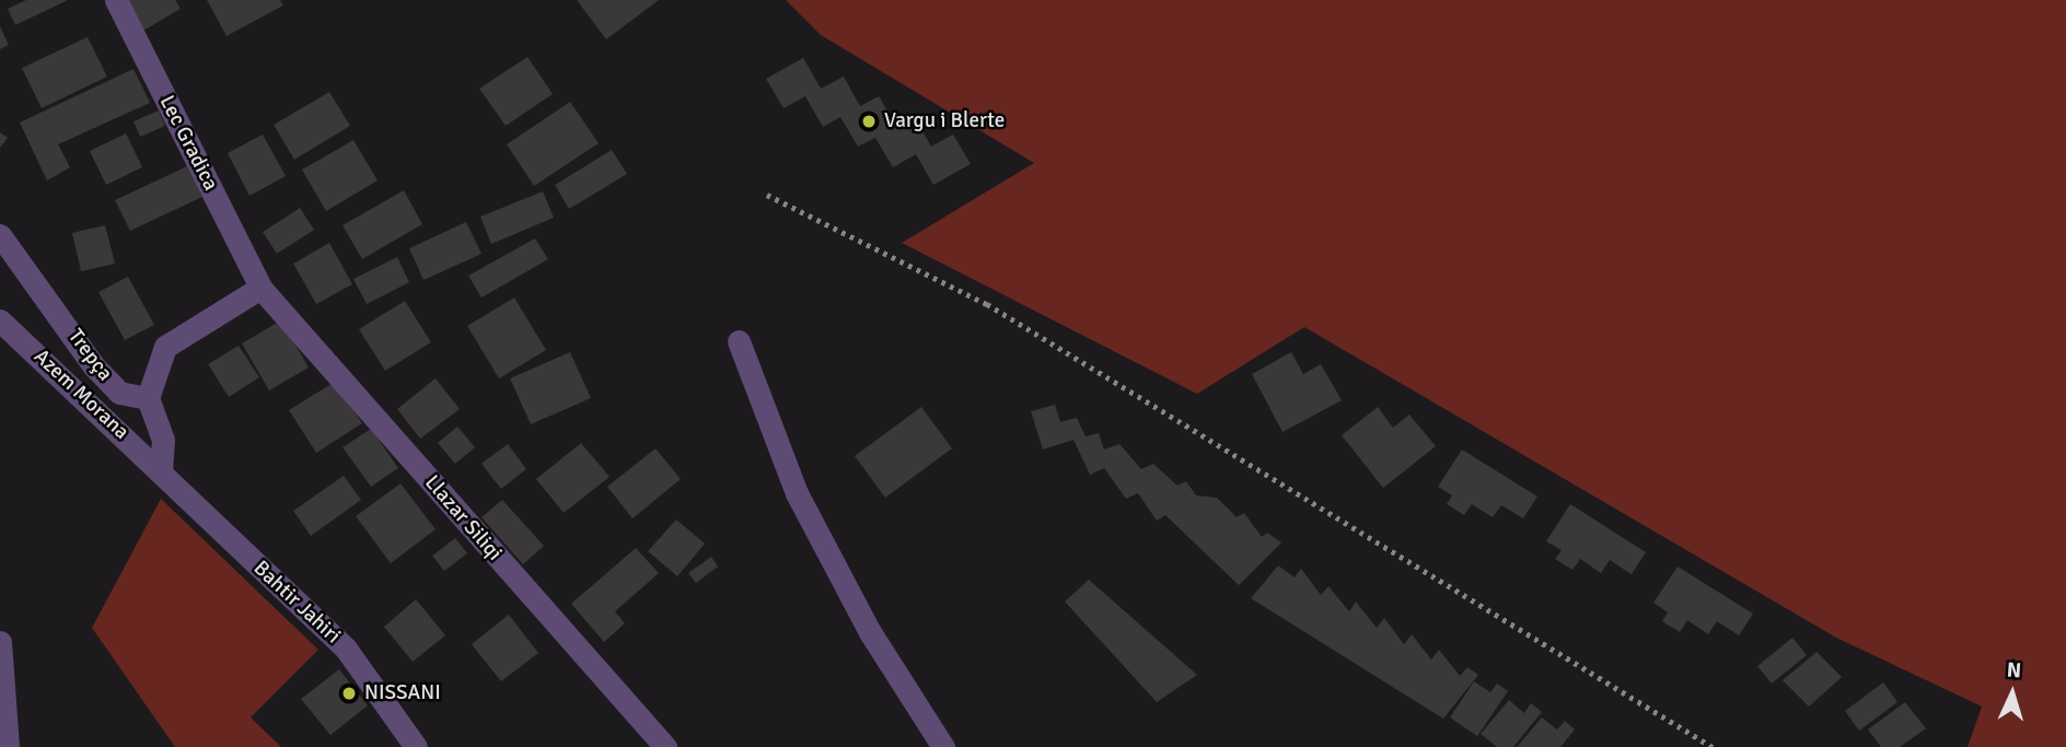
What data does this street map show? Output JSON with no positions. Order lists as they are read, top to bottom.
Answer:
{
  "streets": {
    "street": [
      "Lec Gradica",
      "Trepça",
      "Azem Morana",
      "Llazar Siliqi",
      "Bahtir Jahiri"
    ]
  },
  "crossings": [
    ["Lec Gradica", "Llazar Siliqi"],
    ["Azem Morana", "Bahtir Jahiri"]
  ],
  "places": ["Vargu i Blerte", "NISSANI"],
  "north": "top"
}
